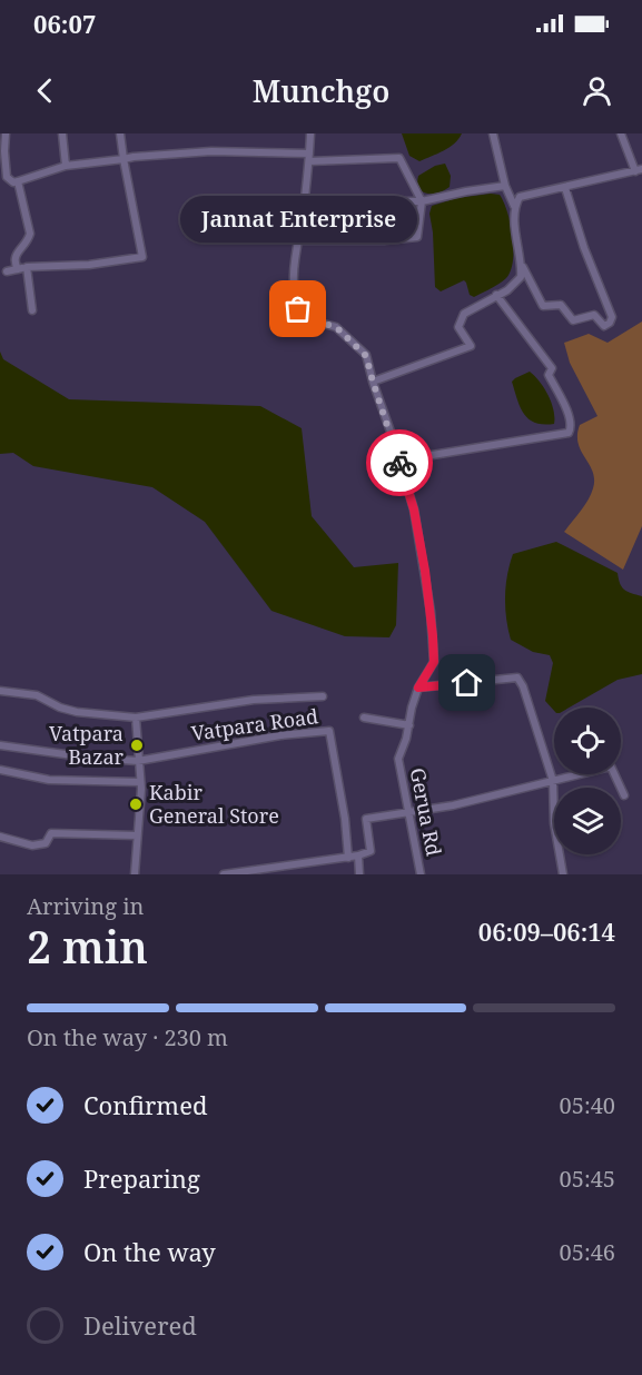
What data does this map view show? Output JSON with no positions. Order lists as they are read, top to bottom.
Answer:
{
  "streets": {
    "street": ["Vatpara Road", "Gerua Rd"]
  },
  "places": ["Jannat Enterprise", "Vatpara Bazar", "Kabir General Store"],
  "page": {
    "status": "06:07",
    "header": "Munchgo",
    "bubble": "Jannat Enterprise",
    "heading": ["2 min", "Arriving in", "06:09–06:14"],
    "bar": "On the way · 230 m",
    "list": [
      ["Confirmed", "05:40"],
      ["Preparing", "05:45"],
      ["On the way", "05:46"],
      "Delivered"
    ]
  }
}
